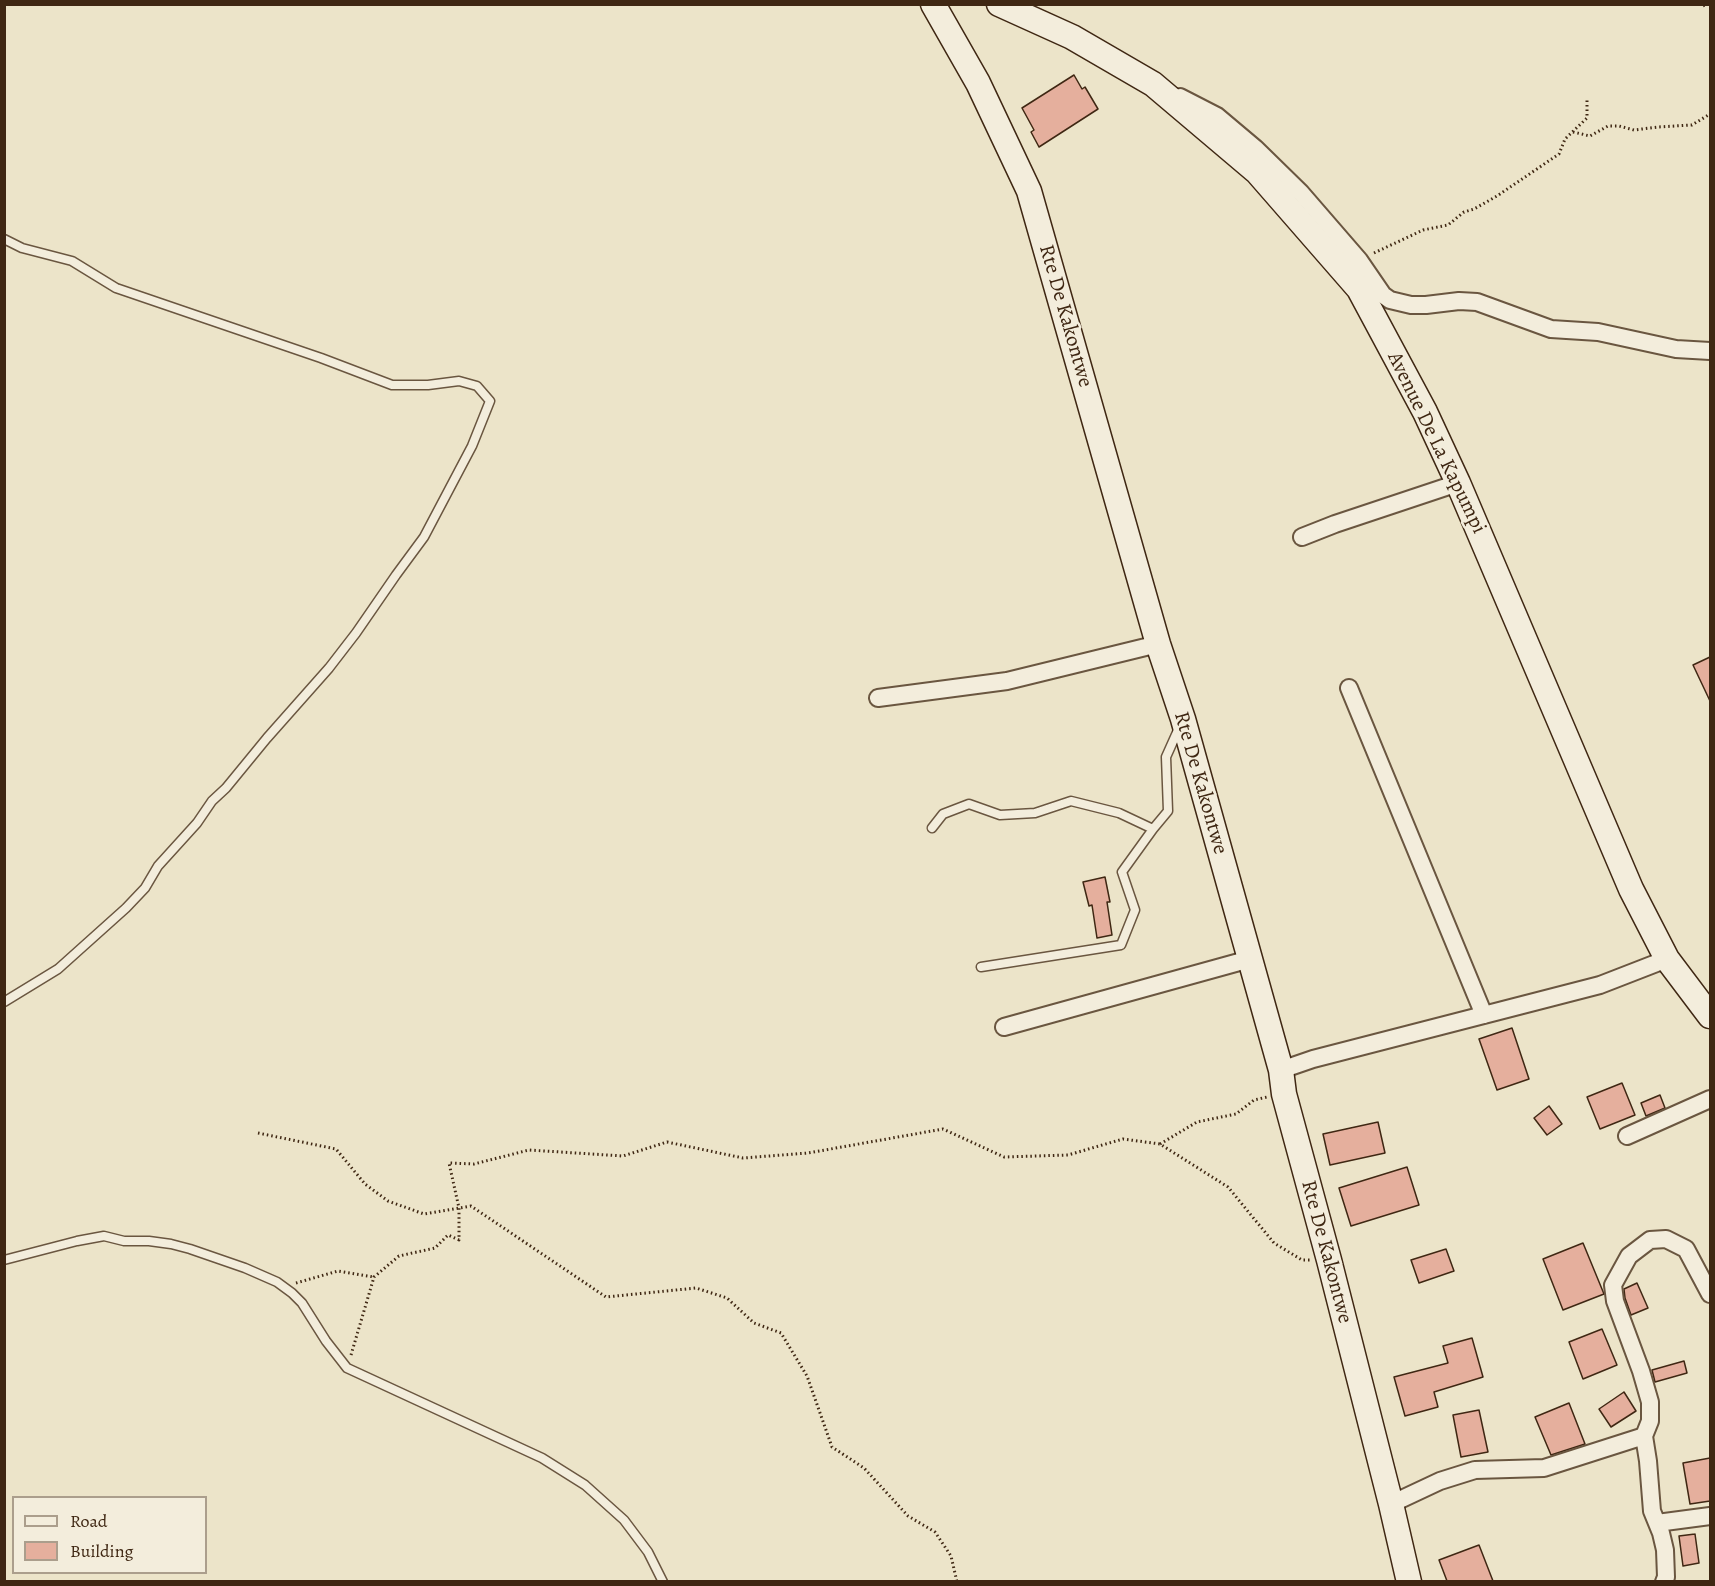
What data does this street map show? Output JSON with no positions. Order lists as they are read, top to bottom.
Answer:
{
  "streets": {
    "street": ["Rte De Kakontwe", "Avenue De La Kapumpi"]
  },
  "legend": ["Road", "Building"]
}
